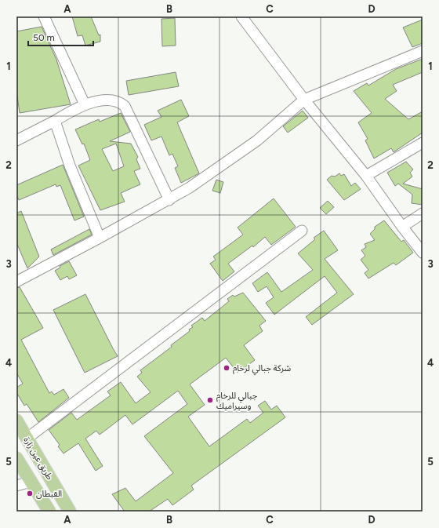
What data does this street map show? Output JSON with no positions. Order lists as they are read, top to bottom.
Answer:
{
  "streets": {
    "main road": ["طريق عين زارة"]
  },
  "places": ["شركة جبالي لرخام", "جبالي للرخام وسيراميك", "القبطان"],
  "scale_bar": "50 m",
  "grid": {
    "columns": [
      "A",
      "B",
      "C",
      "D"
    ],
    "rows": [
      "1",
      "2",
      "3",
      "4",
      "5"
    ]
  }
}
